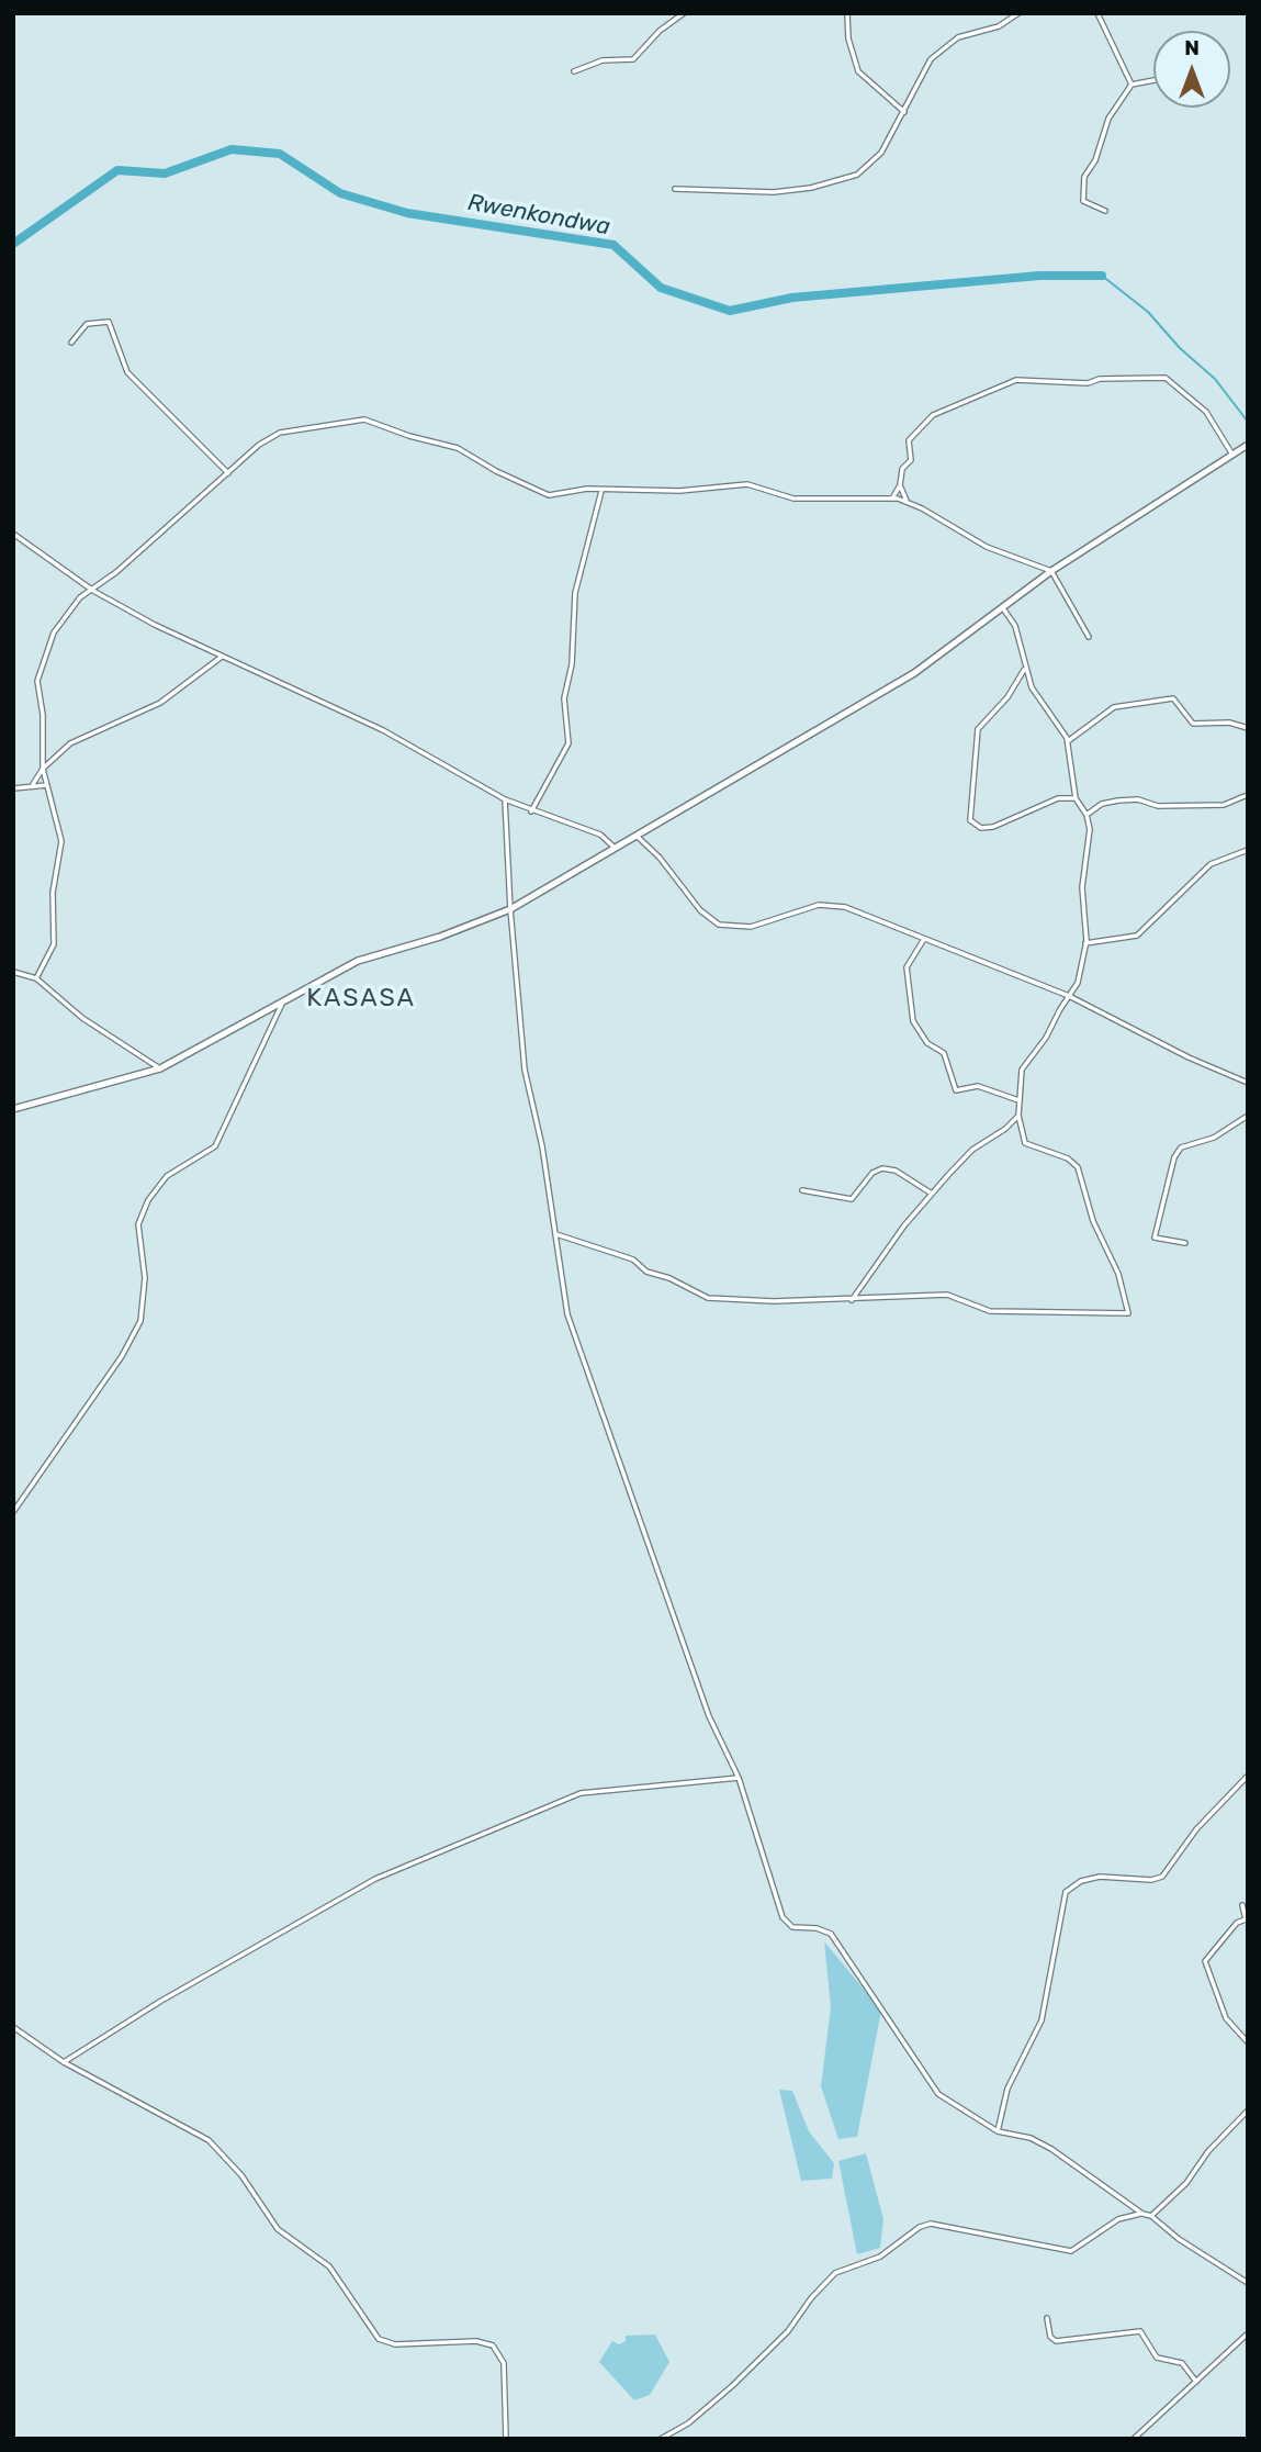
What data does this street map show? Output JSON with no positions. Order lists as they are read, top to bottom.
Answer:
{
  "districts": ["KASASA"],
  "water": ["Rwenkondwa"],
  "north": "top"
}
